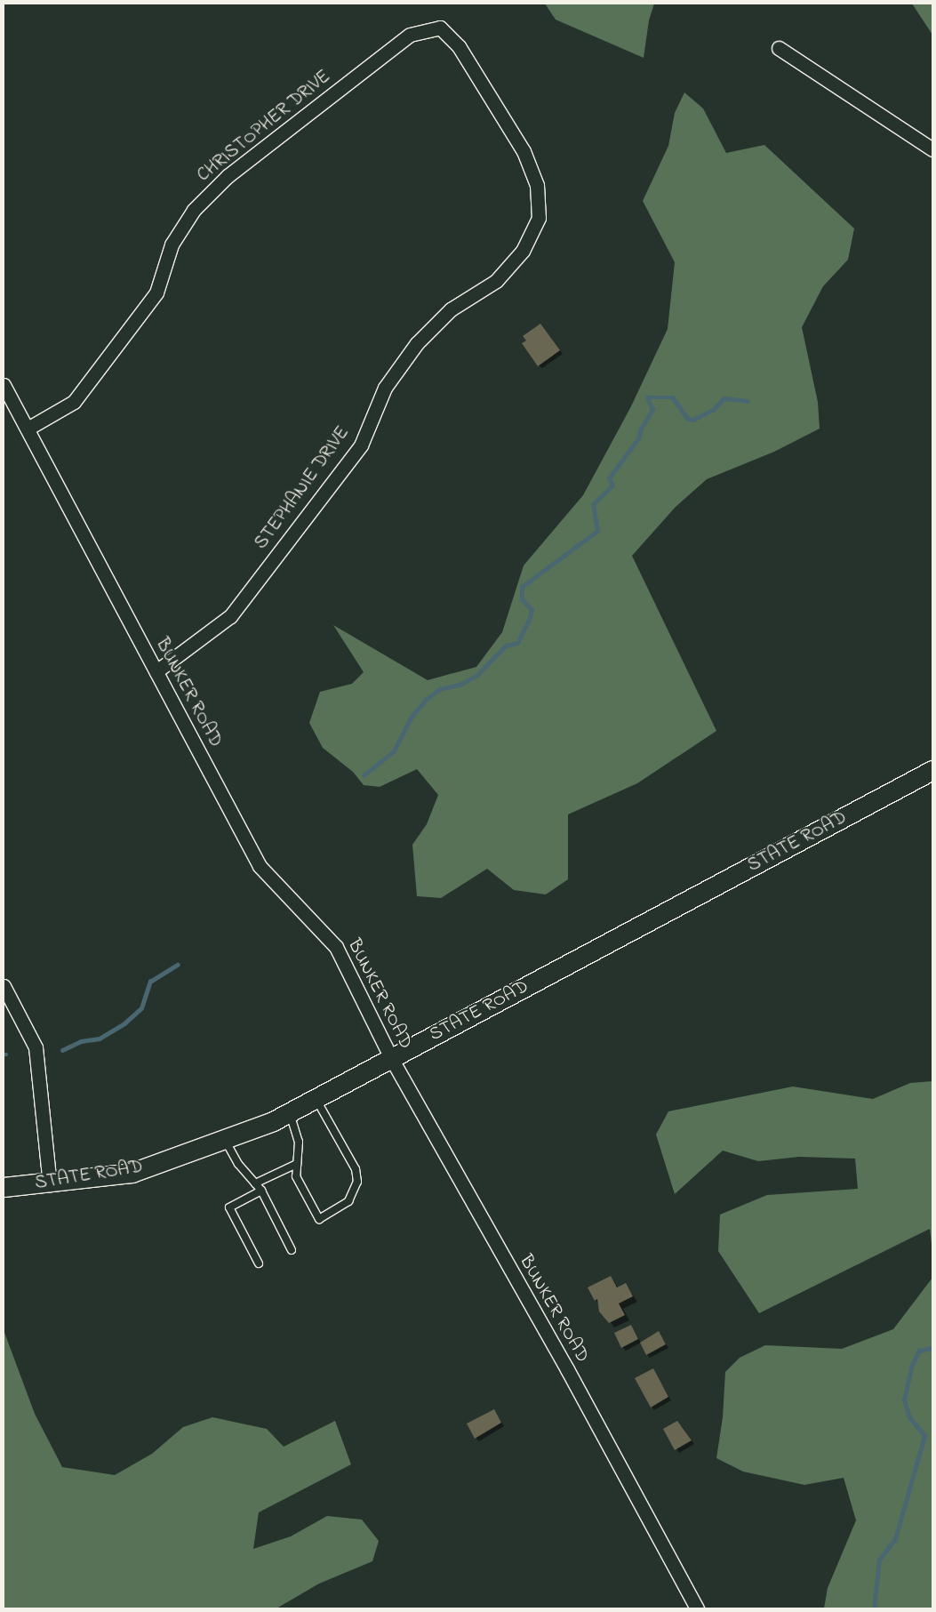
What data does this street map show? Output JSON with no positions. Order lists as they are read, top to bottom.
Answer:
{
  "streets": {
    "main road": ["STATE ROAD"],
    "street": ["CHRISTOPHER DRIVE", "STEPHANIE DRIVE", "BUNKER ROAD"]
  },
  "crossings": [
    ["CHRISTOPHER DRIVE", "STEPHANIE DRIVE"],
    ["CHRISTOPHER DRIVE", "BUNKER ROAD"],
    ["STEPHANIE DRIVE", "BUNKER ROAD"],
    ["BUNKER ROAD", "STATE ROAD"]
  ]
}
